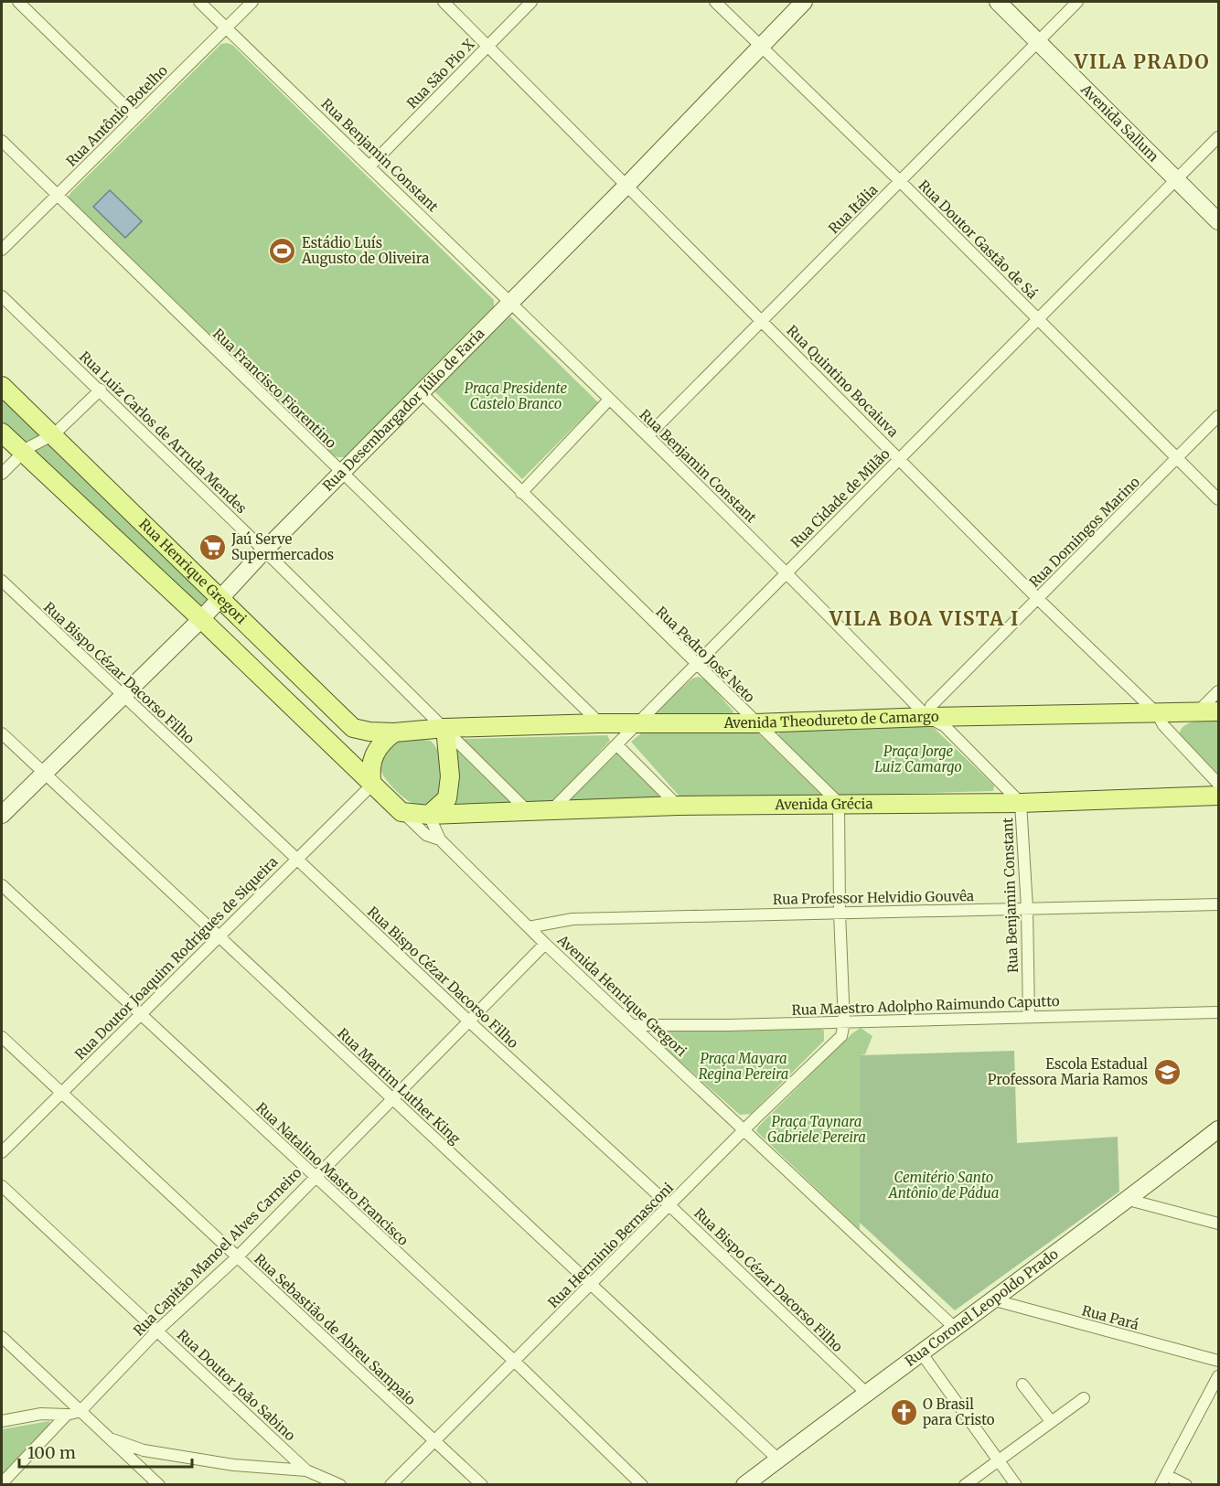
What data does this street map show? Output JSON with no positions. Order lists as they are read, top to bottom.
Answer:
{
  "streets": {
    "main road": ["Rua Henrique Gregori", "Avenida Theodureto de Camargo", "Avenida Grécia"],
    "street": [
      "Rua São Pio X",
      "Rua Antônio Botelho",
      "Avenida Sallum",
      "Rua Benjamin Constant",
      "Rua Itália",
      "Rua Doutor Gastão de Sá",
      "Rua Quintino Bocaiuva",
      "Rua Francisco Fiorentino",
      "Rua Desembargador Júlio de Faria",
      "Rua Luiz Carlos de Arruda Mendes",
      "Rua Cidade de Milão",
      "Rua Domingos Marino",
      "Rua Pedro José Neto",
      "Rua Bispo Cézar Dacorso Filho",
      "Rua Professor Helvidio Gouvêa",
      "Rua Doutor Joaquim Rodrigues de Siqueira",
      "Avenida Henrique Gregori",
      "Rua Maestro Adolpho Raimundo Caputto",
      "Rua Martim Luther King",
      "Rua Natalino Mastro Francisco",
      "Rua Herminio Bernasconi",
      "Rua Capitão Manoel Alves Carneiro",
      "Rua Coronel Leopoldo Prado",
      "Rua Pará",
      "Rua Sebastião de Abreu Sampaio",
      "Rua Doutor João Sabino"
    ]
  },
  "crossings": [
    ["Rua São Pio X", "Rua Benjamin Constant"],
    ["Rua São Pio X", "Rua Quintino Bocaiuva"],
    ["Rua Antônio Botelho", "Rua Benjamin Constant"],
    ["Rua Antônio Botelho", "Rua Francisco Fiorentino"],
    ["Avenida Sallum", "Rua Itália"],
    ["Avenida Sallum", "Rua Cidade de Milão"],
    ["Rua Benjamin Constant", "Rua Itália"],
    ["Rua Benjamin Constant", "Rua Desembargador Júlio de Faria"],
    ["Rua Benjamin Constant", "Rua Cidade de Milão"],
    ["Rua Benjamin Constant", "Rua Domingos Marino"],
    ["Rua Benjamin Constant", "Avenida Theodureto de Camargo"],
    ["Rua Benjamin Constant", "Avenida Grécia"],
    ["Rua Benjamin Constant", "Rua Professor Helvidio Gouvêa"],
    ["Rua Benjamin Constant", "Rua Maestro Adolpho Raimundo Caputto"],
    ["Rua Itália", "Rua Doutor Gastão de Sá"],
    ["Rua Itália", "Rua Quintino Bocaiuva"],
    ["Rua Doutor Gastão de Sá", "Rua Desembargador Júlio de Faria"],
    ["Rua Doutor Gastão de Sá", "Rua Cidade de Milão"],
    ["Rua Doutor Gastão de Sá", "Rua Domingos Marino"],
    ["Rua Quintino Bocaiuva", "Rua Desembargador Júlio de Faria"],
    ["Rua Quintino Bocaiuva", "Rua Cidade de Milão"],
    ["Rua Quintino Bocaiuva", "Rua Domingos Marino"],
    ["Rua Quintino Bocaiuva", "Avenida Theodureto de Camargo"],
    ["Rua Francisco Fiorentino", "Rua Desembargador Júlio de Faria"],
    ["Rua Francisco Fiorentino", "Avenida Theodureto de Camargo"],
    ["Rua Desembargador Júlio de Faria", "Rua Luiz Carlos de Arruda Mendes"],
    ["Rua Desembargador Júlio de Faria", "Rua Henrique Gregori"],
    ["Rua Desembargador Júlio de Faria", "Rua Pedro José Neto"],
    ["Rua Desembargador Júlio de Faria", "Rua Bispo Cézar Dacorso Filho"],
    ["Rua Desembargador Júlio de Faria", "Rua Martim Luther King"],
    ["Rua Luiz Carlos de Arruda Mendes", "Rua Henrique Gregori"],
    ["Rua Luiz Carlos de Arruda Mendes", "Avenida Theodureto de Camargo"],
    ["Rua Luiz Carlos de Arruda Mendes", "Avenida Grécia"],
    ["Rua Luiz Carlos de Arruda Mendes", "Rua Doutor Joaquim Rodrigues de Siqueira"],
    ["Rua Cidade de Milão", "Rua Pedro José Neto"],
    ["Rua Cidade de Milão", "Avenida Theodureto de Camargo"],
    ["Rua Cidade de Milão", "Avenida Grécia"],
    ["Rua Domingos Marino", "Avenida Theodureto de Camargo"],
    ["Rua Henrique Gregori", "Avenida Theodureto de Camargo"],
    ["Rua Henrique Gregori", "Avenida Grécia"],
    ["Rua Henrique Gregori", "Rua Doutor Joaquim Rodrigues de Siqueira"],
    ["Rua Pedro José Neto", "Avenida Theodureto de Camargo"],
    ["Rua Pedro José Neto", "Avenida Grécia"],
    ["Rua Bispo Cézar Dacorso Filho", "Rua Doutor Joaquim Rodrigues de Siqueira"],
    ["Rua Bispo Cézar Dacorso Filho", "Rua Herminio Bernasconi"],
    ["Rua Bispo Cézar Dacorso Filho", "Rua Capitão Manoel Alves Carneiro"],
    ["Rua Bispo Cézar Dacorso Filho", "Rua Coronel Leopoldo Prado"],
    ["Avenida Theodureto de Camargo", "Avenida Grécia"],
    ["Avenida Theodureto de Camargo", "Rua Doutor Joaquim Rodrigues de Siqueira"],
    ["Avenida Grécia", "Rua Doutor Joaquim Rodrigues de Siqueira"],
    ["Rua Professor Helvidio Gouvêa", "Avenida Henrique Gregori"],
    ["Rua Doutor Joaquim Rodrigues de Siqueira", "Rua Martim Luther King"],
    ["Rua Doutor Joaquim Rodrigues de Siqueira", "Rua Natalino Mastro Francisco"],
    ["Rua Doutor Joaquim Rodrigues de Siqueira", "Rua Sebastião de Abreu Sampaio"],
    ["Avenida Henrique Gregori", "Rua Maestro Adolpho Raimundo Caputto"],
    ["Avenida Henrique Gregori", "Rua Herminio Bernasconi"],
    ["Avenida Henrique Gregori", "Rua Capitão Manoel Alves Carneiro"],
    ["Avenida Henrique Gregori", "Rua Coronel Leopoldo Prado"],
    ["Rua Maestro Adolpho Raimundo Caputto", "Rua Herminio Bernasconi"],
    ["Rua Martim Luther King", "Rua Herminio Bernasconi"],
    ["Rua Martim Luther King", "Rua Capitão Manoel Alves Carneiro"],
    ["Rua Martim Luther King", "Rua Coronel Leopoldo Prado"],
    ["Rua Natalino Mastro Francisco", "Rua Herminio Bernasconi"],
    ["Rua Natalino Mastro Francisco", "Rua Capitão Manoel Alves Carneiro"],
    ["Rua Herminio Bernasconi", "Rua Sebastião de Abreu Sampaio"],
    ["Rua Capitão Manoel Alves Carneiro", "Rua Sebastião de Abreu Sampaio"],
    ["Rua Capitão Manoel Alves Carneiro", "Rua Doutor João Sabino"],
    ["Rua Coronel Leopoldo Prado", "Rua Pará"]
  ],
  "districts": ["VILA PRADO", "VILA BOA VISTA I"],
  "parks": [
    "Praça Presidente Castelo Branco",
    "Praça Jorge Luiz Camargo",
    "Praça Mayara Regina Pereira",
    "Praça Taynara Gabriele Pereira",
    "Cemitério Santo Antônio de Pádua"
  ],
  "places": {
    "sports": ["Estádio Luís Augusto de Oliveira"],
    "supermarket": ["Jaú Serve Supermercados"],
    "school or university": ["Escola Estadual Professora Maria Ramos"],
    "church": ["O Brasil para Cristo"]
  },
  "scale_bar": "100 m"
}
